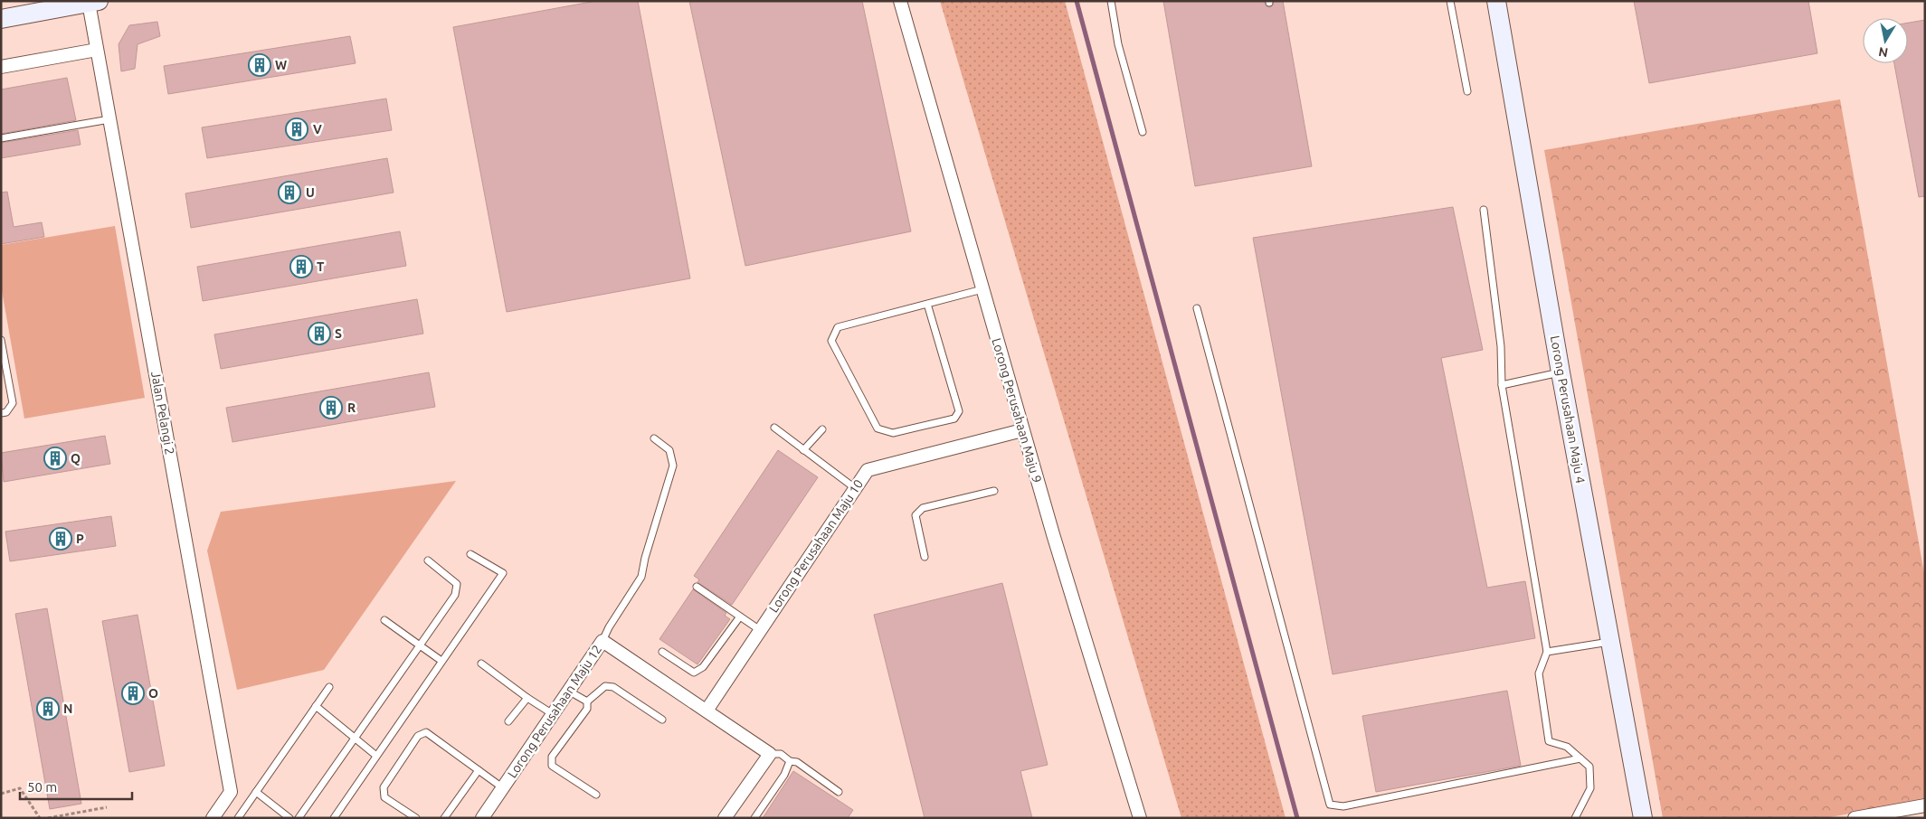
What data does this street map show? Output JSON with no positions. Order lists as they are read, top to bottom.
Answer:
{
  "streets": {
    "street": [
      "Lorong Perusahaan Maju 4",
      "Lorong Perusahaan Maju 9",
      "Jalan Pelangi 2",
      "Lorong Perusahaan Maju 10",
      "Lorong Perusahaan Maju 12"
    ]
  },
  "crossings": [
    ["Lorong Perusahaan Maju 9", "Lorong Perusahaan Maju 10"],
    ["Lorong Perusahaan Maju 10", "Lorong Perusahaan Maju 12"]
  ],
  "places": {
    "building": [
      "W",
      "V",
      "U",
      "T",
      "S",
      "R",
      "Q",
      "P",
      "O",
      "N"
    ]
  },
  "scale_bar": "50 m",
  "north": "bottom"
}
